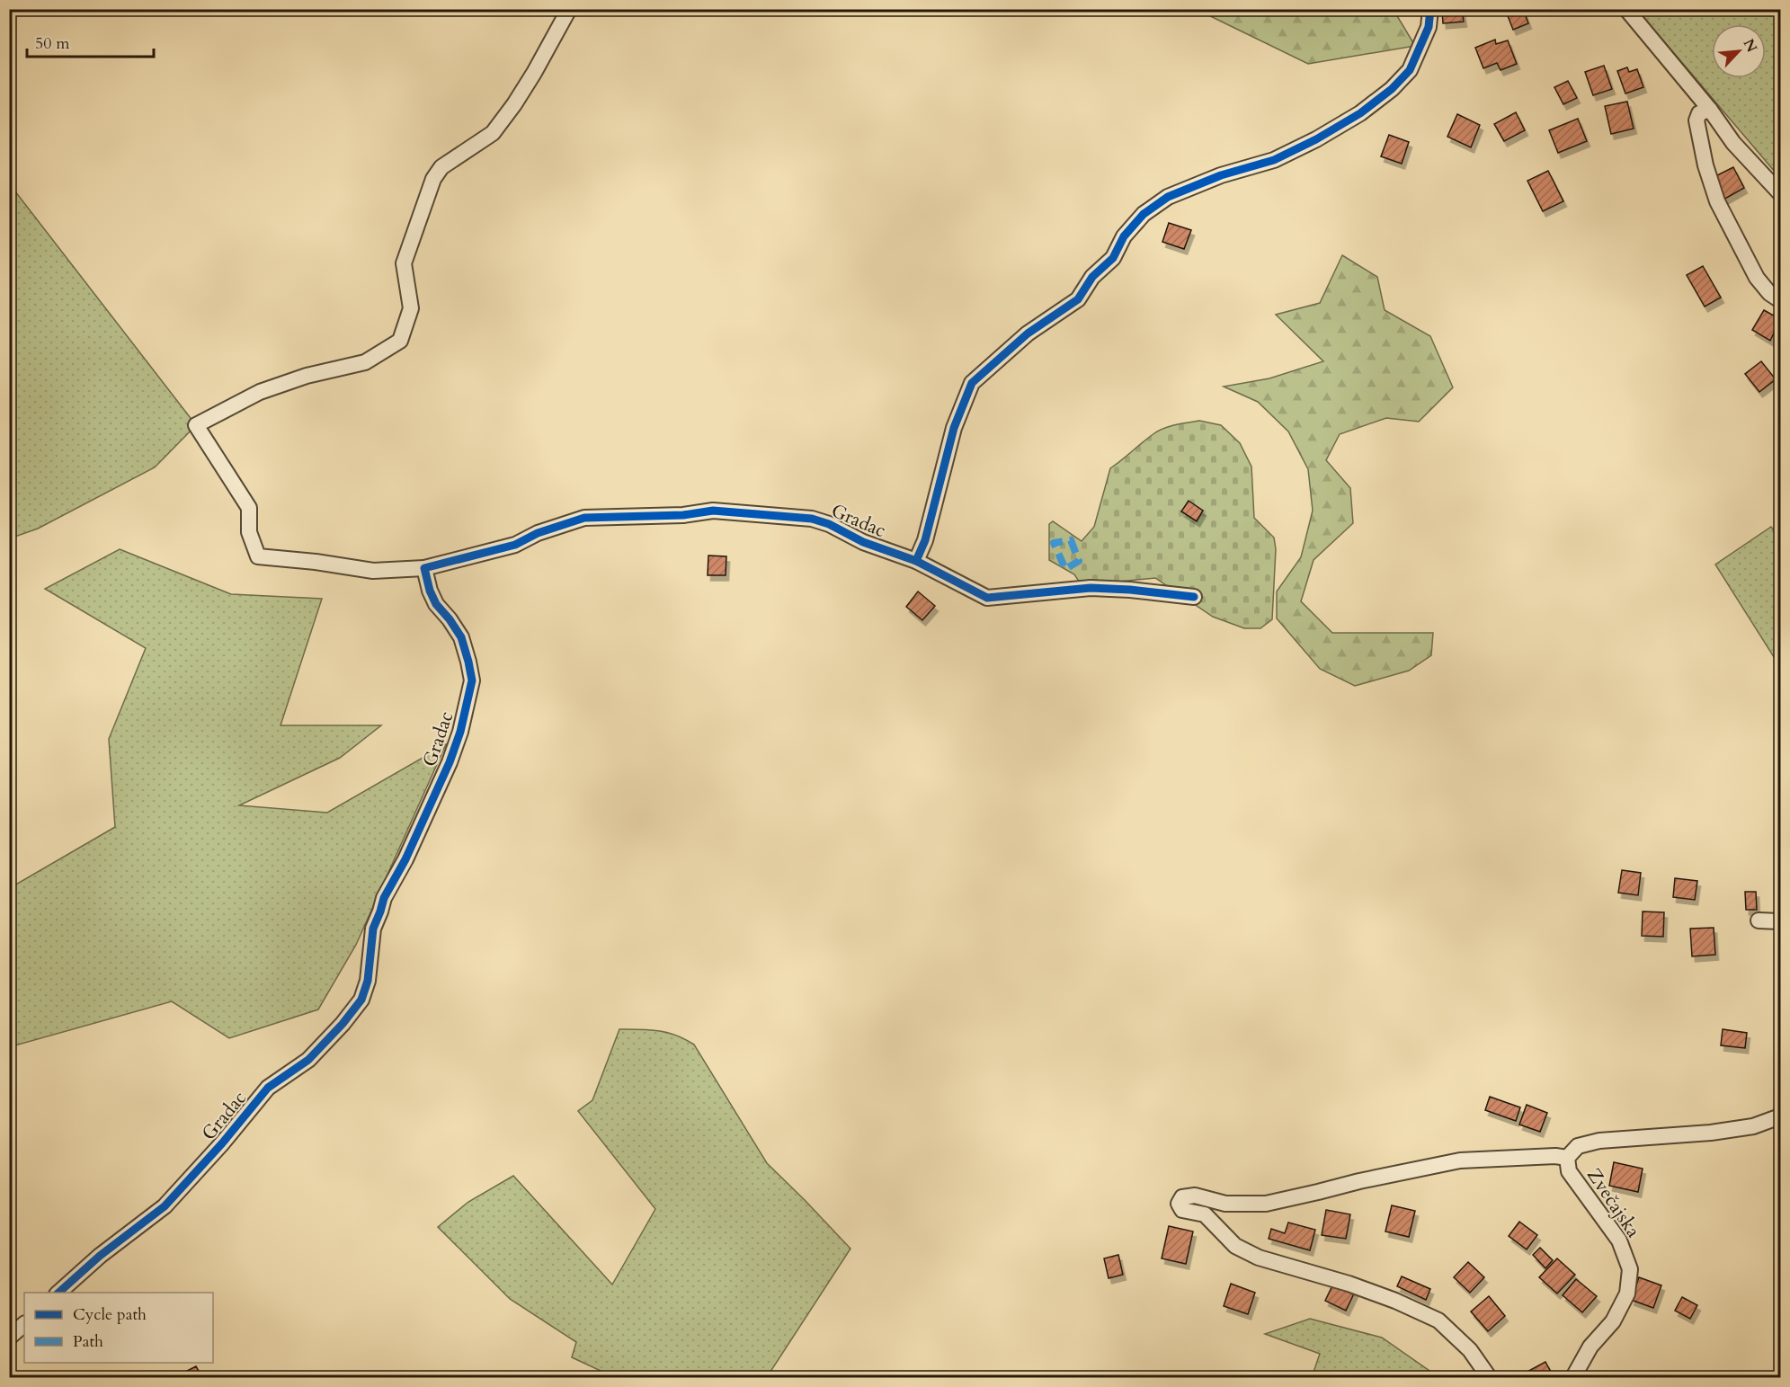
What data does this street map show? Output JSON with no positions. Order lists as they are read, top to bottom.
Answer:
{
  "streets": {
    "street": ["Gradac", "Zvečajska"]
  },
  "legend": ["Cycle path", "Path"],
  "scale_bar": "50 m",
  "north": "top right"
}
